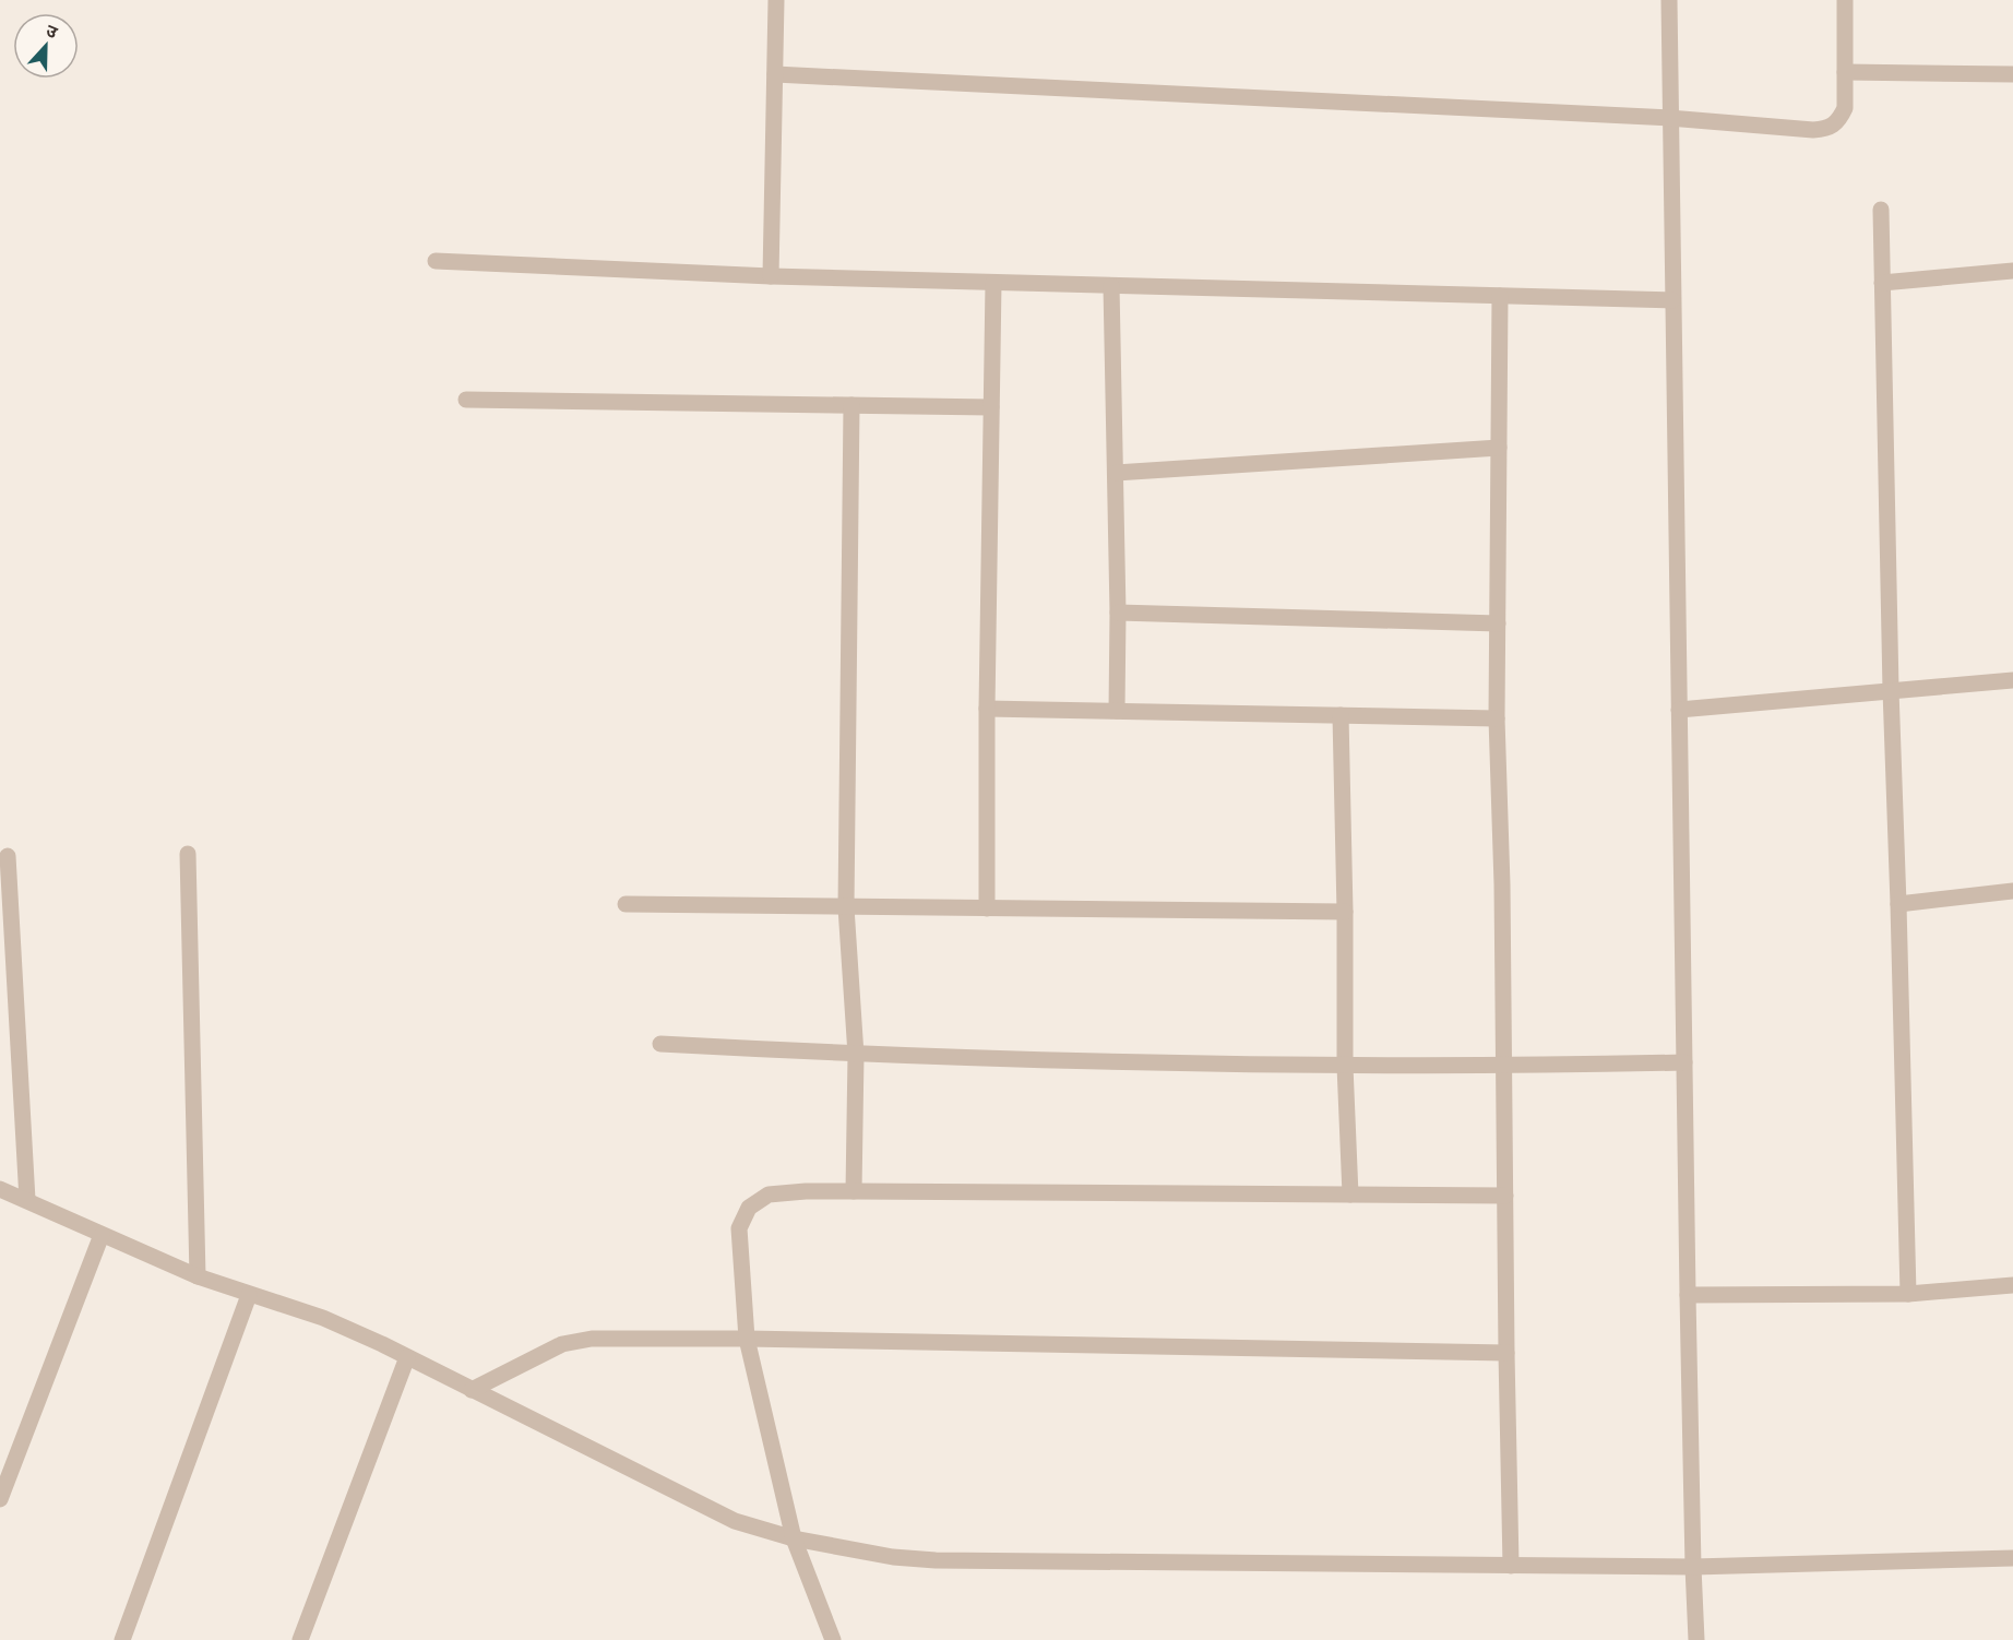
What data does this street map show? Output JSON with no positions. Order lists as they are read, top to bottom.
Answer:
{
  "north": "top"
}
